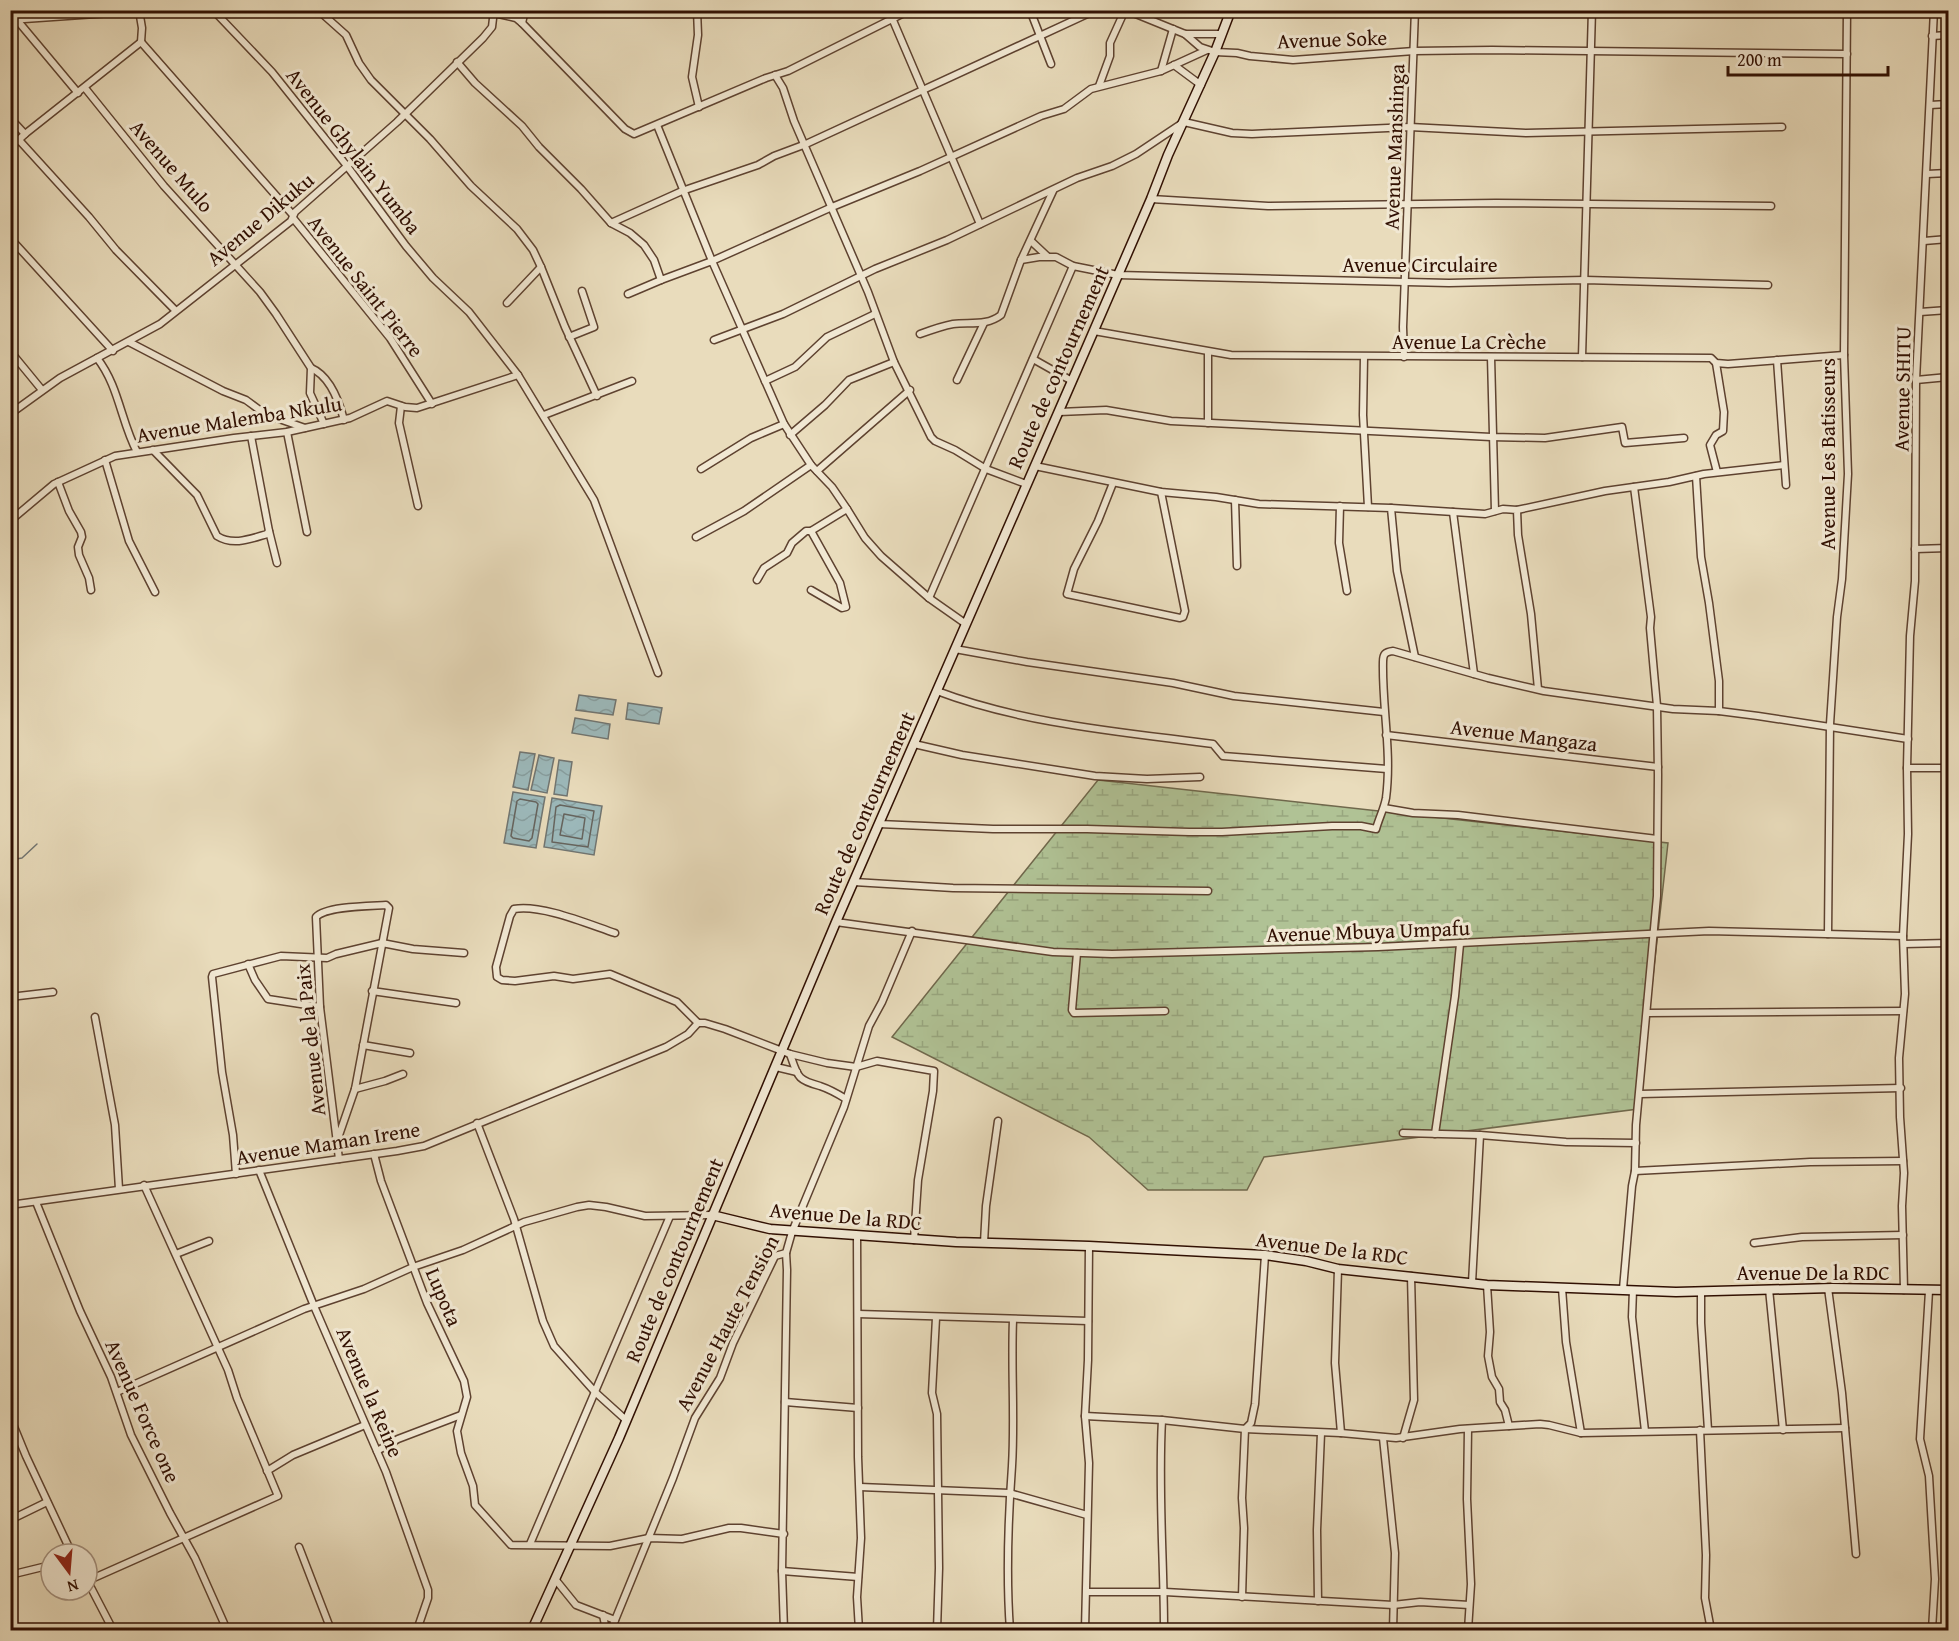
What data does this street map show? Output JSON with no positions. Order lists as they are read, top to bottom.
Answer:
{
  "streets": {
    "street": [
      "Avenue Soke",
      "Avenue Manshinga",
      "Avenue Ghylain Yumba",
      "Avenue Mulo",
      "Avenue Dikuku",
      "Avenue Circulaire",
      "Avenue Saint Pierre",
      "Avenue La Crèche",
      "Route de contournement",
      "Avenue SHITU",
      "Avenue Malemba Nkulu",
      "Avenue Les Batisseurs",
      "Avenue Mangaza",
      "Avenue Mbuya Umpafu",
      "Avenue de la Paix",
      "Avenue Maman Irene",
      "Avenue De la RDC",
      "Lupota",
      "Avenue Haute Tension",
      "Avenue la Reine",
      "Avenue Force one"
    ]
  },
  "crossings": [
    ["Avenue Soke", "Avenue Manshinga"],
    ["Avenue Soke", "Route de contournement"],
    ["Avenue Soke", "Avenue Les Batisseurs"],
    ["Avenue Manshinga", "Avenue Circulaire"],
    ["Avenue Manshinga", "Avenue La Crèche"],
    ["Avenue Ghylain Yumba", "Avenue Dikuku"],
    ["Avenue Ghylain Yumba", "Avenue Malemba Nkulu"],
    ["Avenue Mulo", "Avenue Dikuku"],
    ["Avenue Mulo", "Avenue Malemba Nkulu"],
    ["Avenue Dikuku", "Avenue Saint Pierre"],
    ["Avenue Circulaire", "Route de contournement"],
    ["Avenue Saint Pierre", "Avenue Malemba Nkulu"],
    ["Avenue La Crèche", "Route de contournement"],
    ["Avenue La Crèche", "Avenue Les Batisseurs"],
    ["Route de contournement", "Avenue Mbuya Umpafu"],
    ["Route de contournement", "Avenue De la RDC"],
    ["Route de contournement", "Lupota"],
    ["Avenue SHITU", "Avenue Mbuya Umpafu"],
    ["Avenue SHITU", "Avenue De la RDC"],
    ["Avenue Les Batisseurs", "Avenue Mbuya Umpafu"],
    ["Avenue Mbuya Umpafu", "Avenue Haute Tension"],
    ["Avenue de la Paix", "Avenue Maman Irene"],
    ["Avenue Maman Irene", "Lupota"],
    ["Avenue Maman Irene", "Avenue la Reine"],
    ["Avenue Maman Irene", "Avenue Force one"],
    ["Avenue De la RDC", "Avenue Haute Tension"],
    ["Lupota", "Avenue Haute Tension"]
  ],
  "scale_bar": "200 m",
  "north": "bottom"
}
